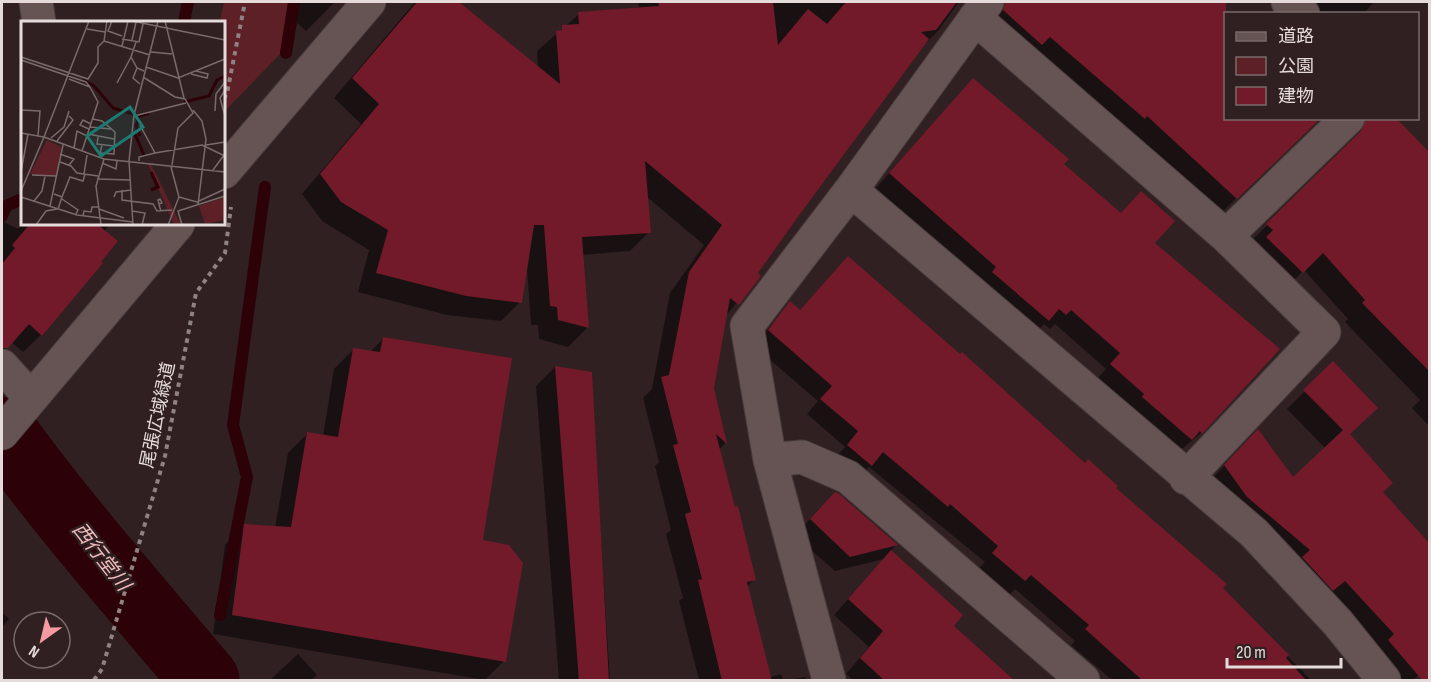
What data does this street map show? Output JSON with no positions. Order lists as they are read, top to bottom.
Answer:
{
  "streets": {
    "path": ["尾張広域緑道"]
  },
  "water": ["西行堂川"],
  "legend": ["道路", "公園", "建物"],
  "scale_bar": "20 m",
  "north": "bottom left"
}
